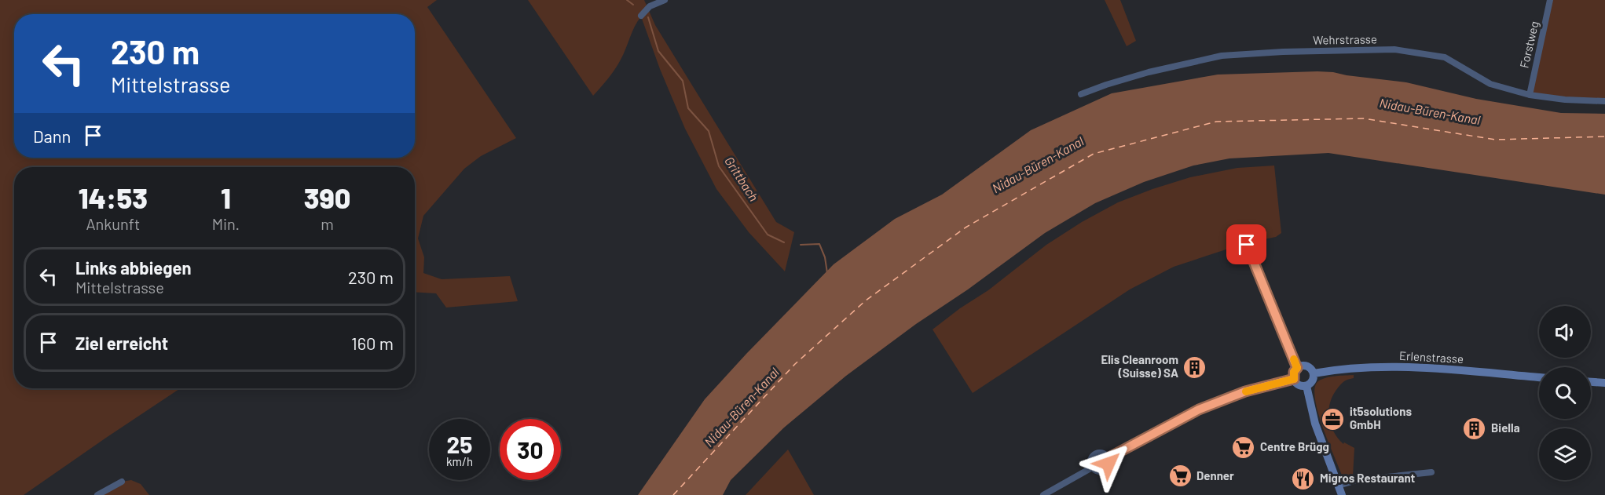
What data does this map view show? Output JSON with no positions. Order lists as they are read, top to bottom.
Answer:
{
  "streets": {
    "main road": ["Erlenstrasse"],
    "street": ["Wehrstrasse", "Forstweg"]
  },
  "crossings": [
    ["Wehrstrasse", "Forstweg"]
  ],
  "water": ["Nidau-Büren-Kanal", "Grittbach"],
  "places": {
    "building": ["Elis Cleanroom (Suisse) SA", "Biella"],
    "office": ["it5solutions GmbH"],
    "supermarket": ["Centre Brügg", "Denner"],
    "restaurant": ["Migros Restaurant"]
  },
  "page": {
    "turn": ["230 m", "Mittelstrasse"],
    "then": "Dann",
    "eta": [
      "14:53",
      "Ankunft",
      "1",
      "Min.",
      "390",
      "m"
    ],
    "list": [
      {
        "name": "Links abbiegen",
        "note": "Mittelstrasse",
        "value": "230 m"
      },
      {
        "name": "Ziel erreicht",
        "value": "160 m"
      }
    ],
    "speed": "25 km/h",
    "limit": "30"
  }
}
